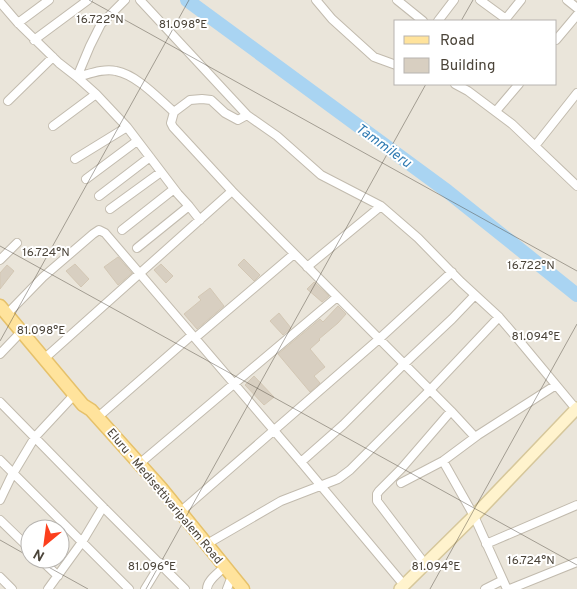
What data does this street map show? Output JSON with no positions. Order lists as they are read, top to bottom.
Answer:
{
  "streets": {
    "main road": ["Eluru - Medisettivaripalem Road"]
  },
  "water": ["Tammileru"],
  "legend": ["Road", "Building"],
  "north": "bottom left",
  "coordinates": [
    "16.722°N",
    "81.098°E",
    "16.724°N",
    "81.094°E",
    "81.096°E"
  ]
}
